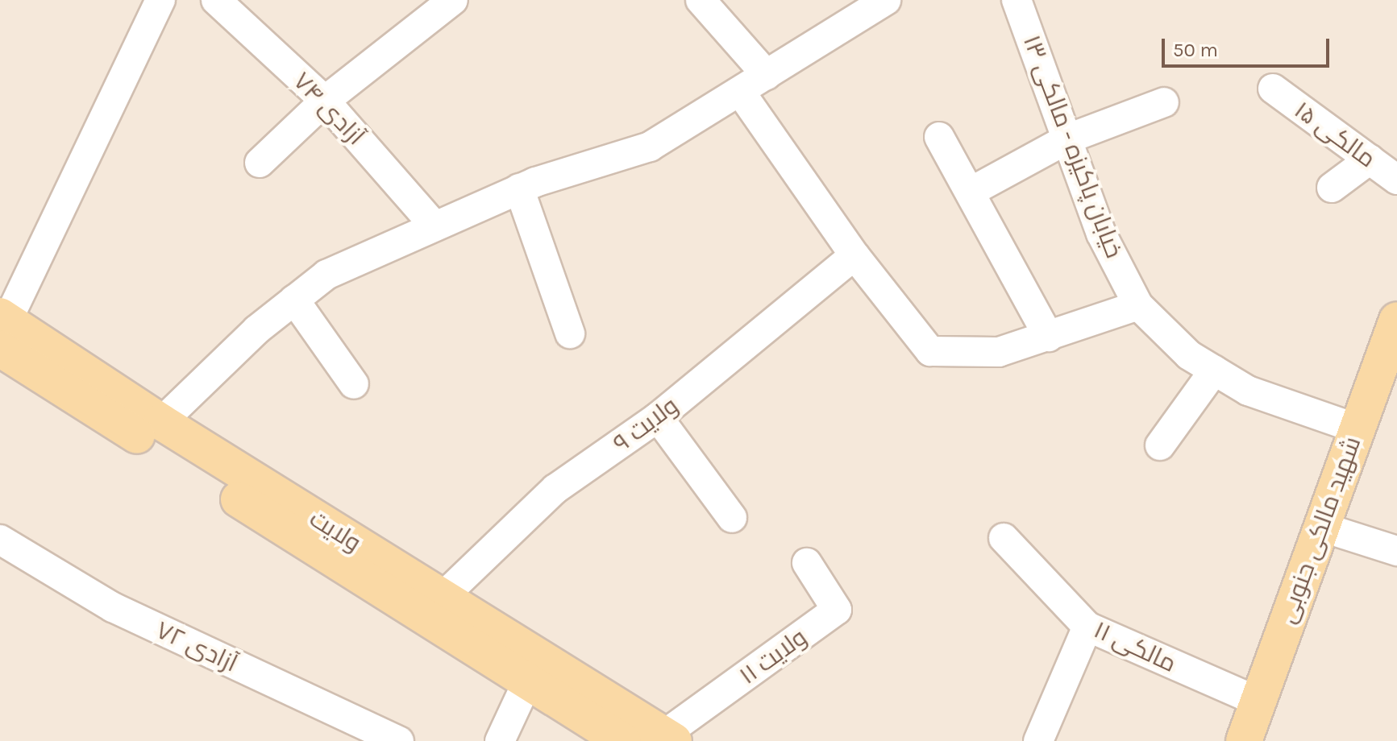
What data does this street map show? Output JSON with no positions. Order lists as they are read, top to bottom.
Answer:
{
  "streets": {
    "main road": ["شهید مالکی جنوبی", "ولایت"],
    "street": [
      "آزادی ۷۴",
      "مالکی ۱۵",
      "خیابان پاکیزه - مالکی ۱۳",
      "ولایت ۹",
      "آزادی ۷۲",
      "مالکی ۱۱",
      "ولایت ۱۱"
    ]
  },
  "crossings": [
    ["خیابان پاکیزه - مالکی ۱۳", "شهید مالکی جنوبی"],
    ["ولایت ۹", "ولایت"],
    ["شهید مالکی جنوبی", "مالکی ۱۱"],
    ["ولایت", "ولایت ۱۱"]
  ],
  "scale_bar": "50 m"
}
